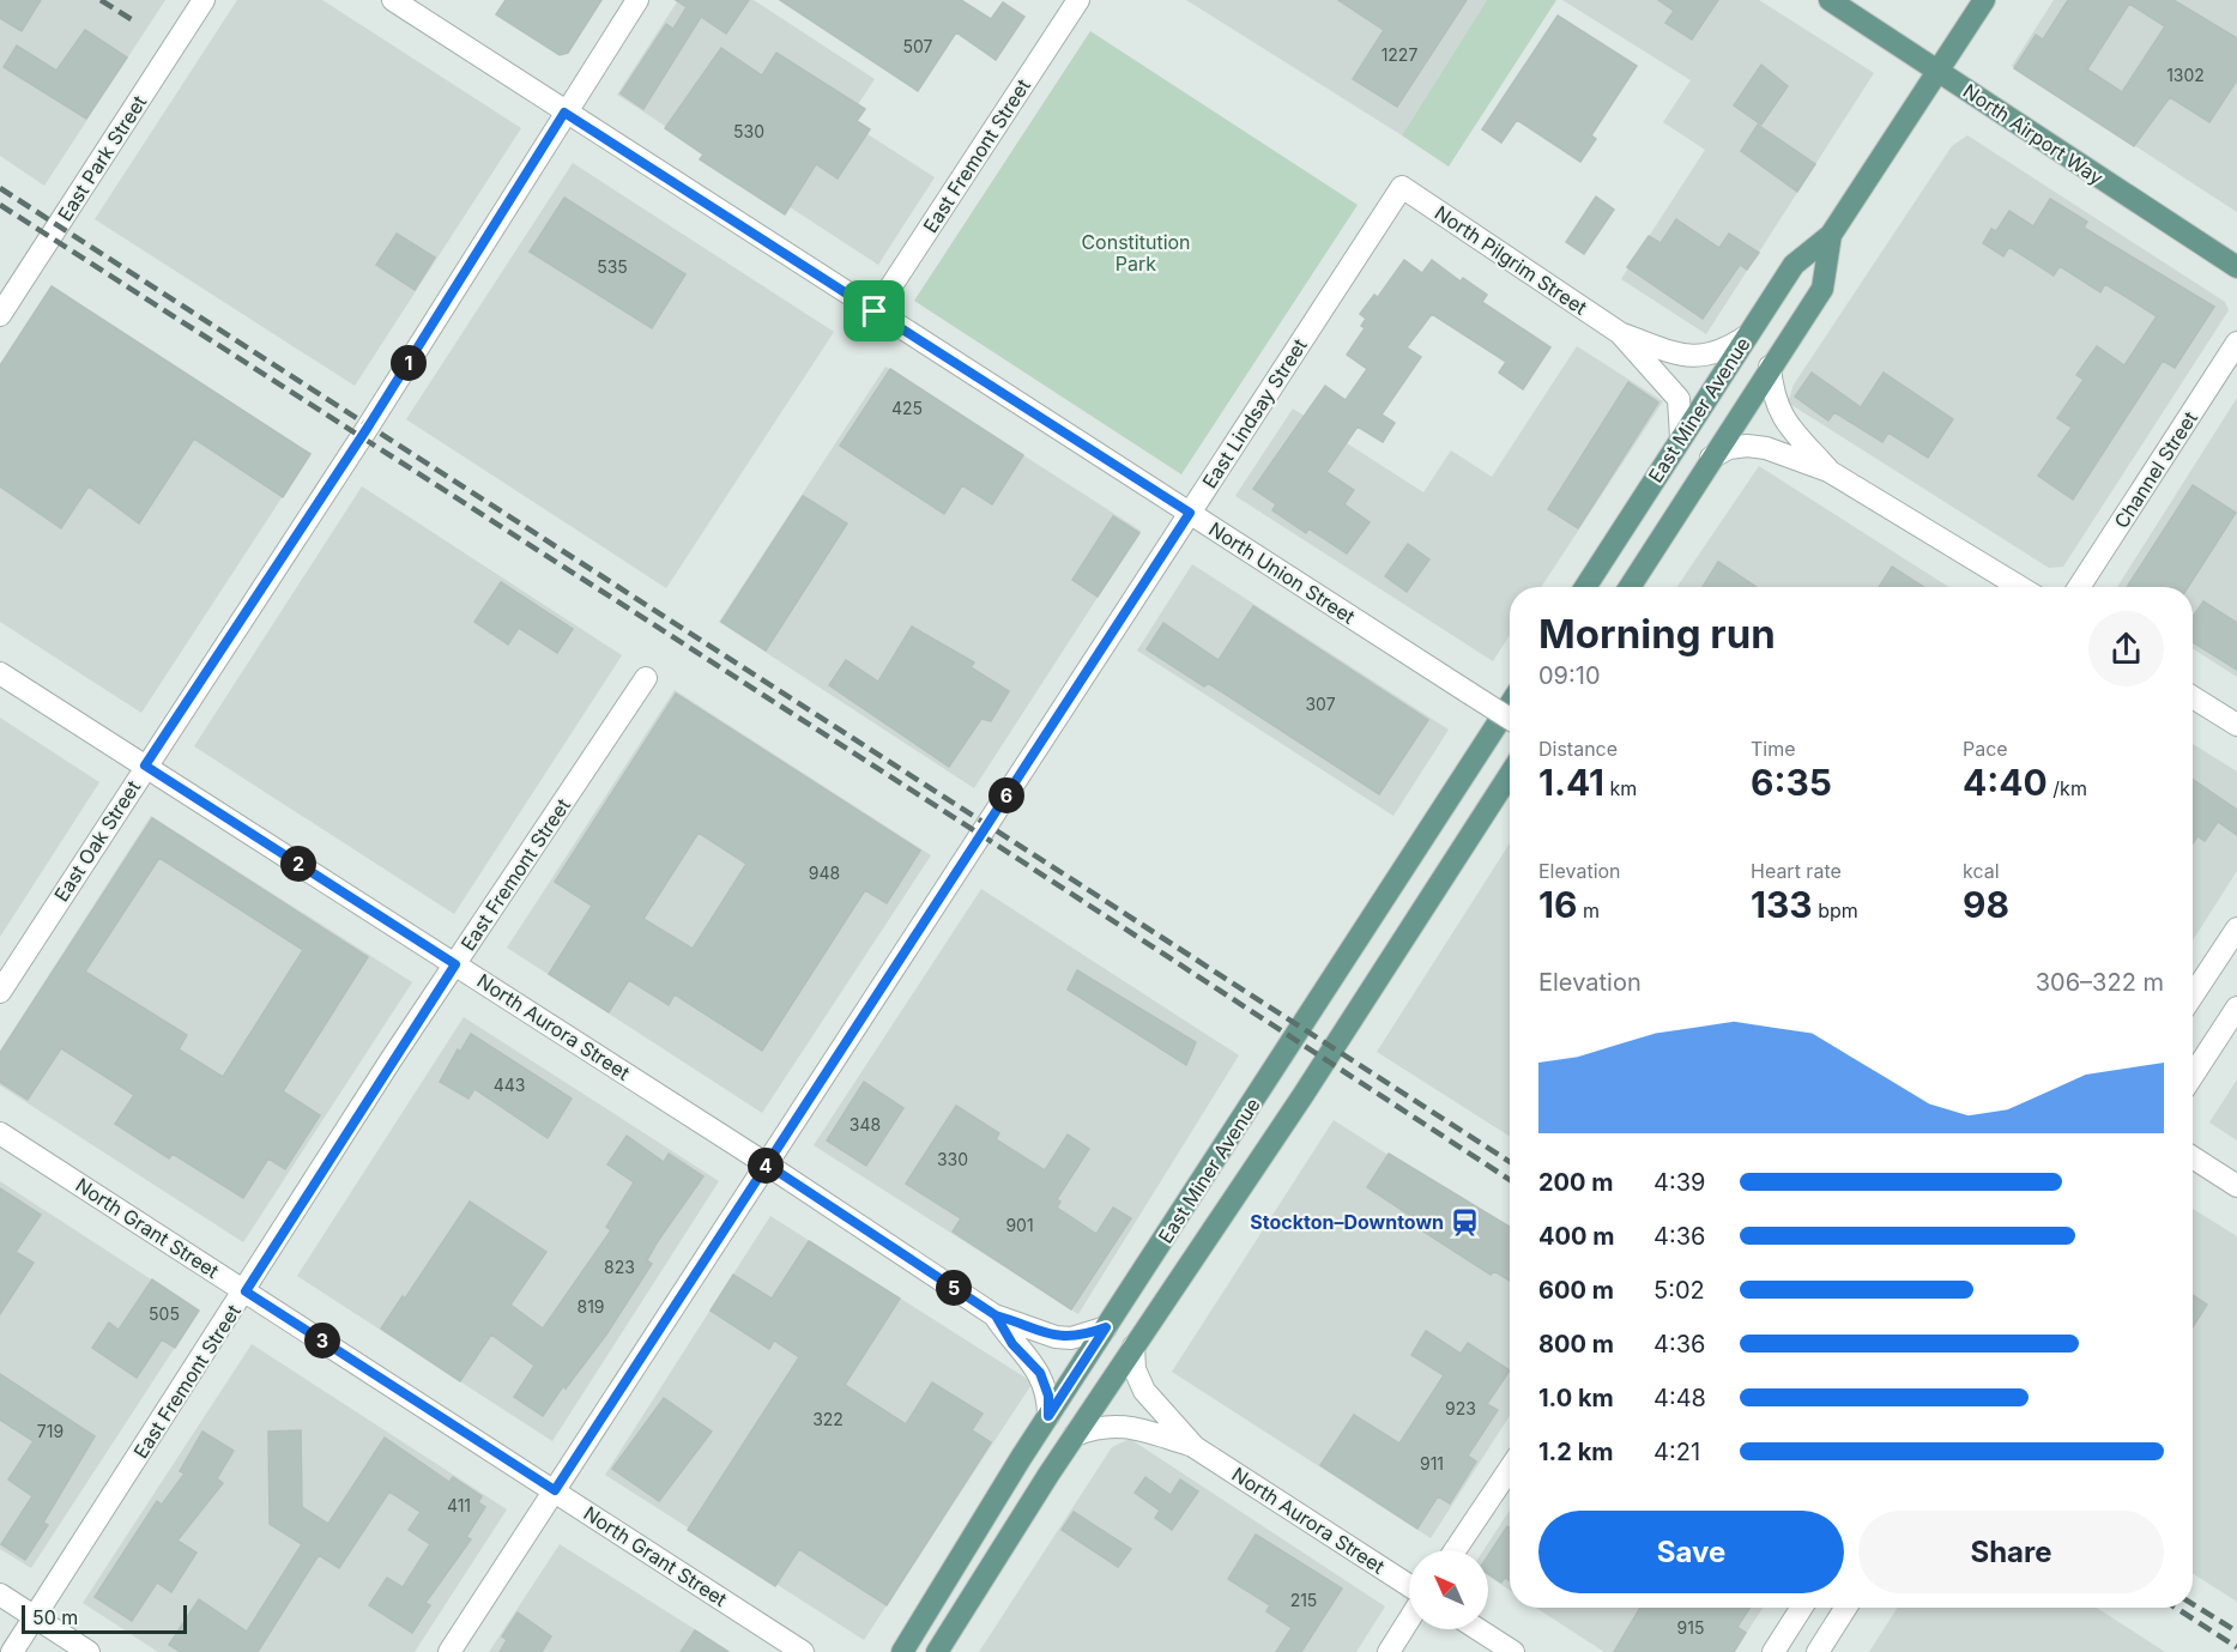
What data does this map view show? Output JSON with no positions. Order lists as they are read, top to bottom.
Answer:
{
  "streets": {
    "main road": ["North Airport Way", "East Miner Avenue"],
    "street": [
      "East Fremont Street",
      "East Park Street",
      "North Pilgrim Street",
      "East Lindsay Street",
      "Channel Street",
      "North Union Street",
      "East Oak Street",
      "North Aurora Street",
      "North Grant Street"
    ]
  },
  "crossings": [
    ["North Airport Way", "East Miner Avenue"],
    ["East Fremont Street", "North Union Street"],
    ["East Fremont Street", "North Aurora Street"],
    ["East Fremont Street", "North Grant Street"],
    ["North Pilgrim Street", "East Miner Avenue"],
    ["North Pilgrim Street", "East Lindsay Street"],
    ["East Miner Avenue", "North Aurora Street"],
    ["East Lindsay Street", "North Union Street"],
    ["East Lindsay Street", "North Aurora Street"],
    ["East Lindsay Street", "North Grant Street"],
    ["North Union Street", "East Oak Street"],
    ["East Oak Street", "North Aurora Street"]
  ],
  "parks": ["Constitution Park"],
  "places": {
    "station": ["Stockton–Downtown"]
  },
  "house_numbers": [
    "507",
    "1227",
    "1302",
    "530",
    "535",
    "425",
    "307",
    "948",
    "443",
    "348",
    "330",
    "901",
    "823",
    "819",
    "505",
    "923",
    "322",
    "719",
    "911",
    "411",
    "215",
    "915"
  ],
  "scale_bar": "50 m",
  "north": "top left",
  "page": {
    "pins": [
      "1",
      "6",
      "2",
      "4",
      "5",
      "3"
    ],
    "heading": ["Morning run", "09:10"],
    "stats": [
      ["Distance", "1.41 km"],
      ["Time", "6:35"],
      ["Pace", "4:40 /km"],
      ["Elevation", "16 m"],
      ["Heart rate", "133 bpm"],
      ["kcal", "98"]
    ],
    "chart": ["Elevation", "306–322 m"],
    "list": [
      {
        "name": "200 m",
        "note": "4:39"
      },
      {
        "name": "400 m",
        "note": "4:36"
      },
      {
        "name": "600 m",
        "note": "5:02"
      },
      {
        "name": "800 m",
        "note": "4:36"
      },
      {
        "name": "1.0 km",
        "note": "4:48"
      },
      {
        "name": "1.2 km",
        "note": "4:21"
      }
    ],
    "buttons": ["Save", "Share"],
    "scale": "50 m"
  }
}
